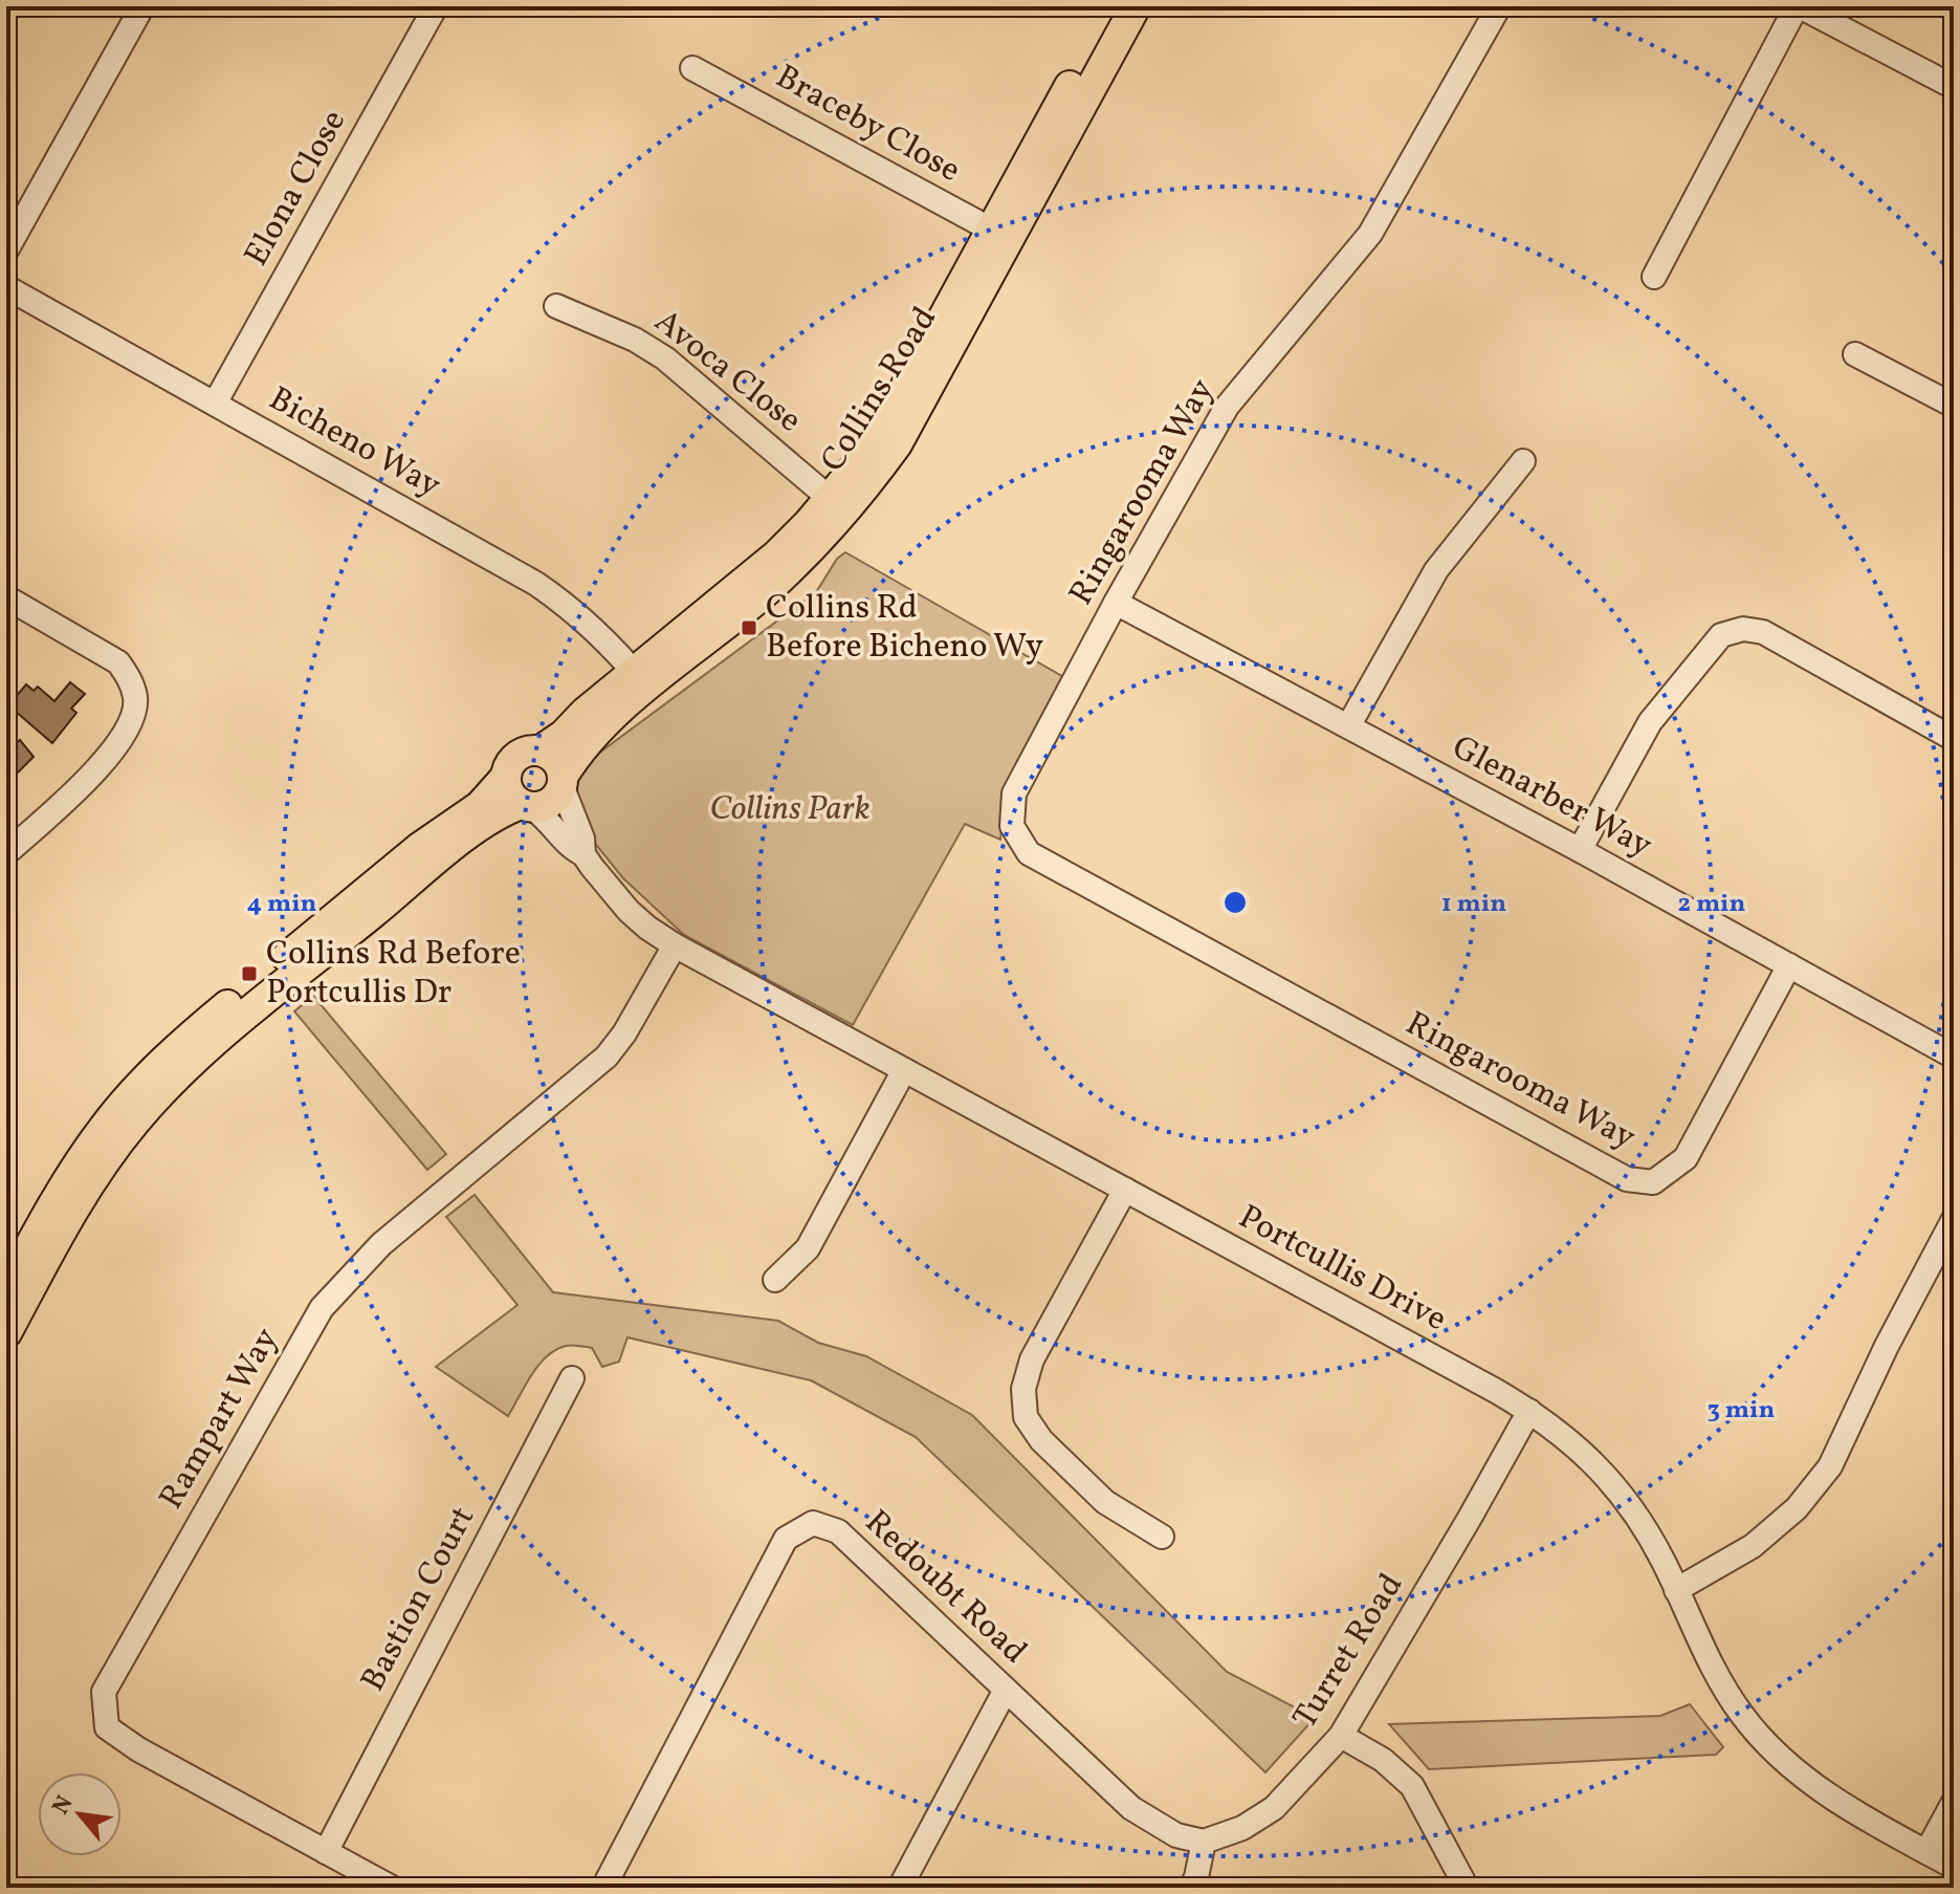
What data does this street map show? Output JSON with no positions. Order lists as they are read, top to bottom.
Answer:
{
  "streets": {
    "main road": ["Collins Road"],
    "street": [
      "Braceby Close",
      "Elona Close",
      "Avoca Close",
      "Bicheno Way",
      "Ringarooma Way",
      "Glenarber Way",
      "Portcullis Drive",
      "Rampart Way",
      "Redoubt Road",
      "Bastion Court",
      "Turret Road"
    ]
  },
  "crossings": [
    ["Braceby Close", "Collins Road"],
    ["Elona Close", "Bicheno Way"],
    ["Avoca Close", "Collins Road"],
    ["Collins Road", "Bicheno Way"],
    ["Collins Road", "Portcullis Drive"],
    ["Ringarooma Way", "Glenarber Way"],
    ["Portcullis Drive", "Rampart Way"],
    ["Portcullis Drive", "Turret Road"],
    ["Rampart Way", "Bastion Court"],
    ["Redoubt Road", "Turret Road"]
  ],
  "parks": ["Collins Park"],
  "places": {
    "transit": ["Collins Rd Before Bicheno Wy", "Collins Rd Before Portcullis Dr"]
  },
  "north": "top left",
  "rings": [
    "1 min",
    "2 min",
    "4 min",
    "3 min"
  ]
}
